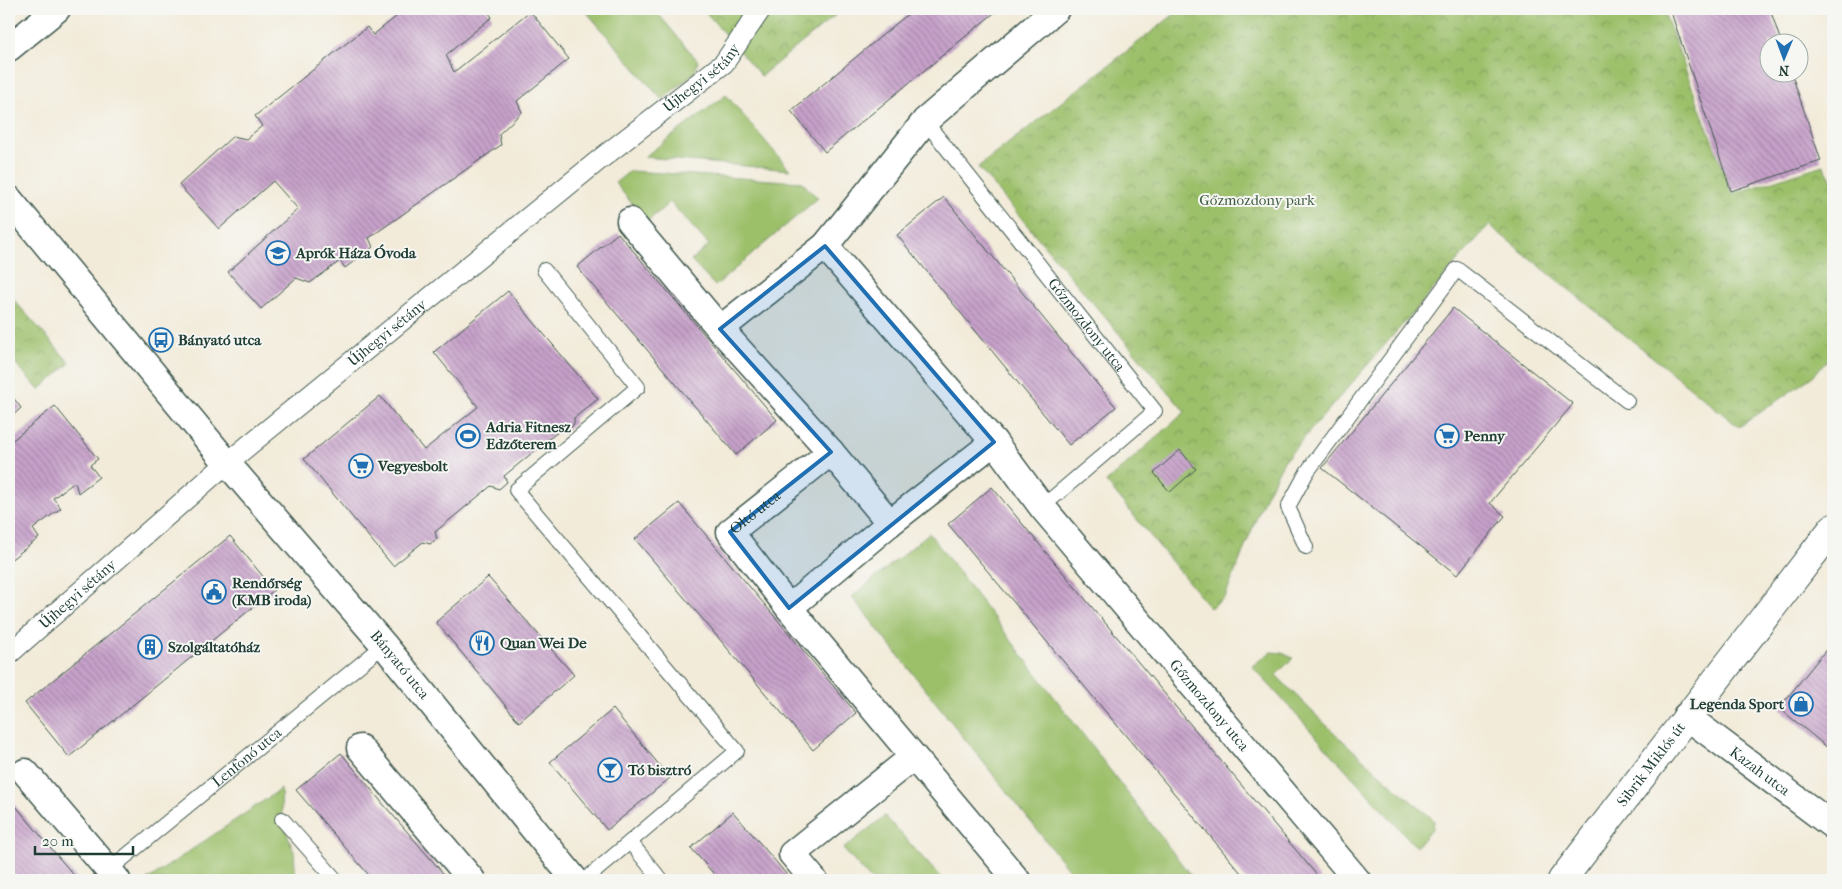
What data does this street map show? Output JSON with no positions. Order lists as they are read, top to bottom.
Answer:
{
  "streets": {
    "street": [
      "Újhegyi sétány",
      "Gőzmozdony utca",
      "Oltó utca",
      "Bányató utca",
      "Lenfonó utca",
      "Sibrik Miklós út",
      "Kazah utca"
    ]
  },
  "crossings": [
    ["Újhegyi sétány", "Bányató utca"],
    ["Bányató utca", "Lenfonó utca"],
    ["Sibrik Miklós út", "Kazah utca"]
  ],
  "parks": ["Gőzmozdony park"],
  "places": {
    "school or university": ["Aprók Háza Óvoda"],
    "bus stop": ["Bányató utca"],
    "sports": ["Adria Fitnesz Edzőterem"],
    "supermarket": ["Penny", "Vegyesbolt"],
    "public building": ["Rendőrség (KMB iroda)"],
    "restaurant": ["Quan Wei De"],
    "building": ["Szolgáltatóház"],
    "shop": ["Legenda Sport"],
    "bar": ["Tó bisztró"]
  },
  "scale_bar": "20 m",
  "north": "bottom"
}
